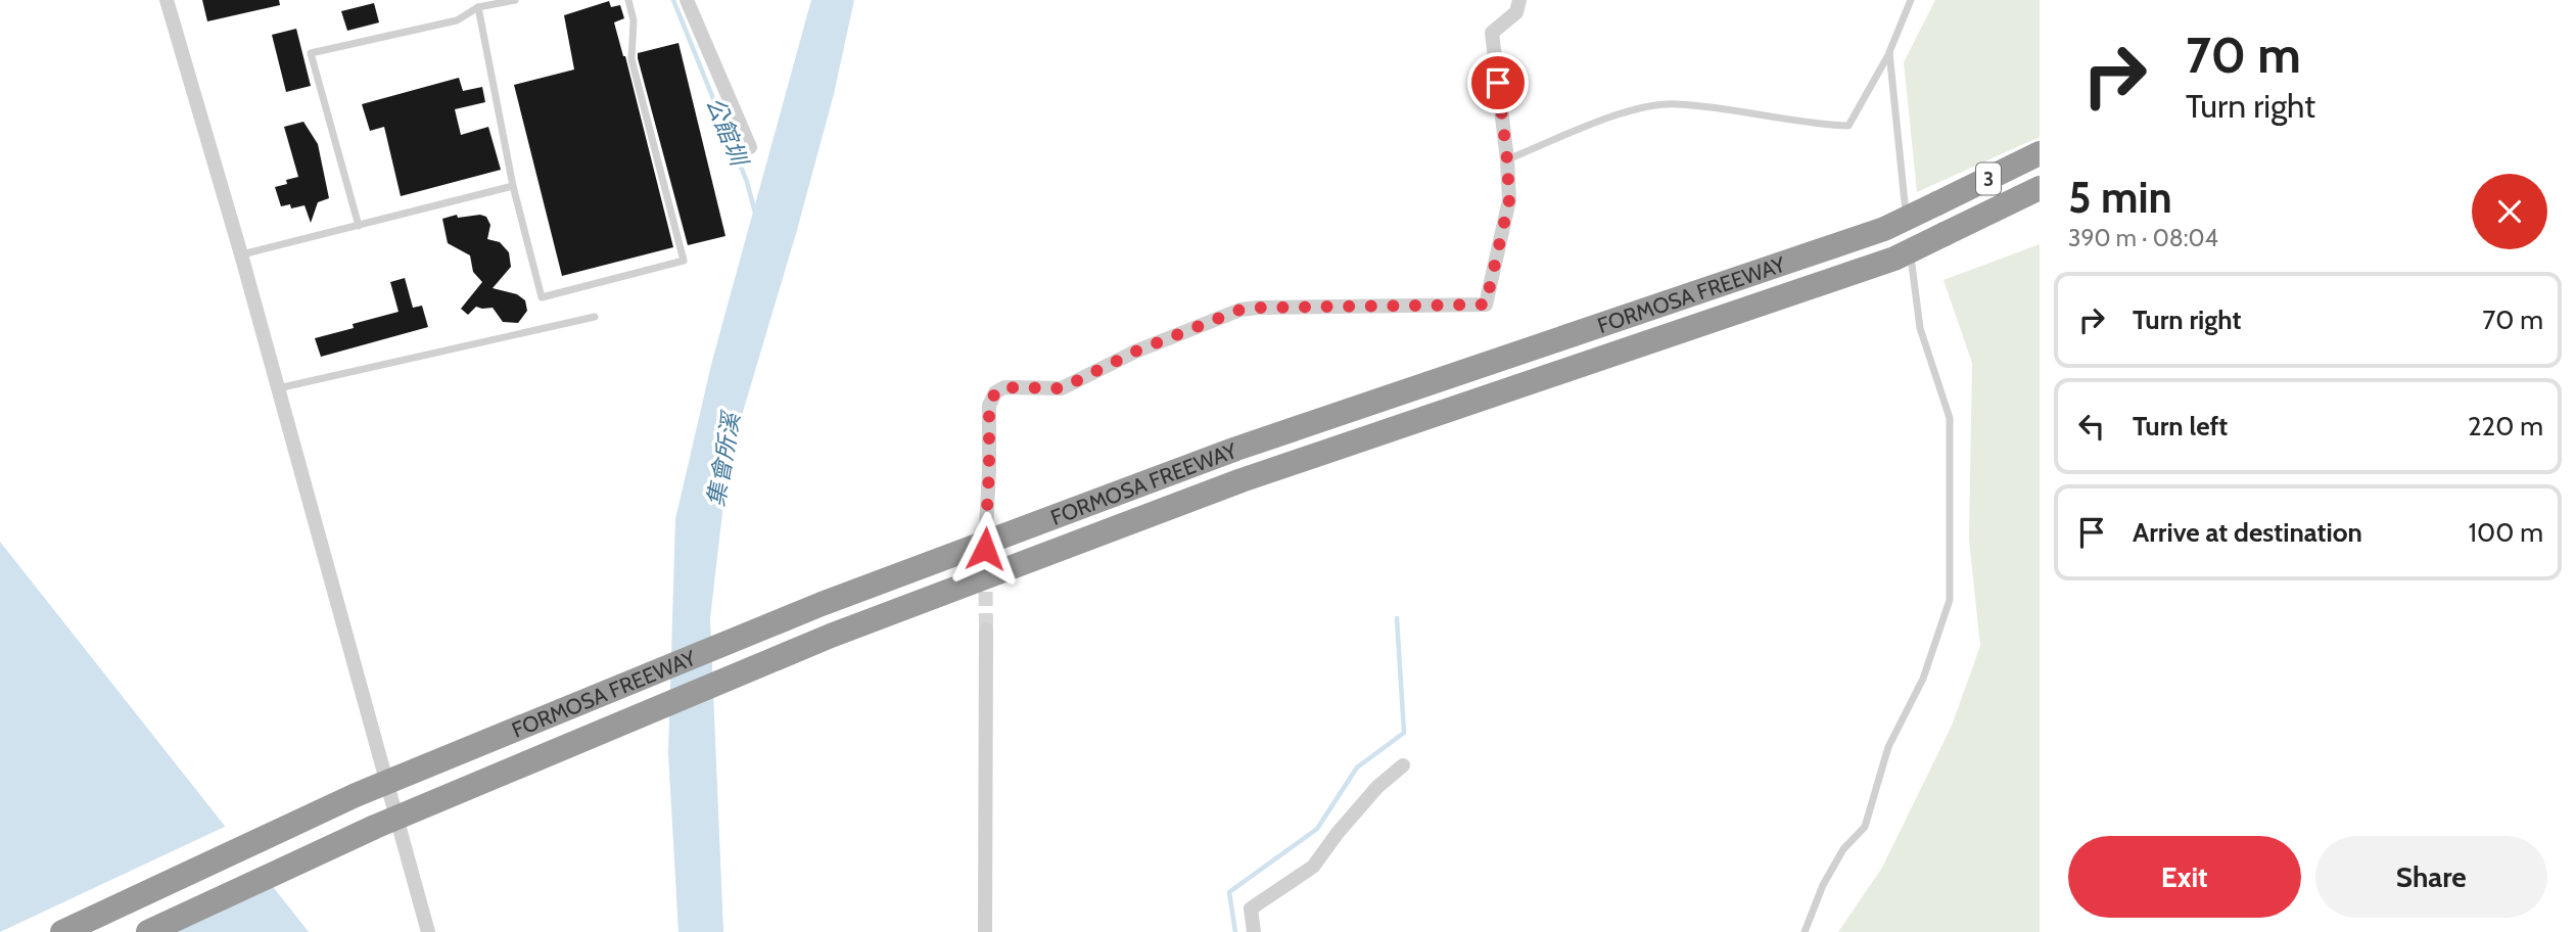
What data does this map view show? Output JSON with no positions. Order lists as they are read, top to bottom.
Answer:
{
  "streets": {
    "highway": ["3", "FORMOSA FREEWAY"]
  },
  "water": ["公館圳", "集會所溪"],
  "page": {
    "turn": ["70 m", "Turn right"],
    "heading": ["5 min", "390 m · 08:04"],
    "list": [
      {
        "name": "Turn right",
        "value": "70 m"
      },
      {
        "name": "Turn left",
        "value": "220 m"
      },
      {
        "name": "Arrive at destination",
        "value": "100 m"
      }
    ],
    "buttons": ["Exit", "Share"]
  }
}
